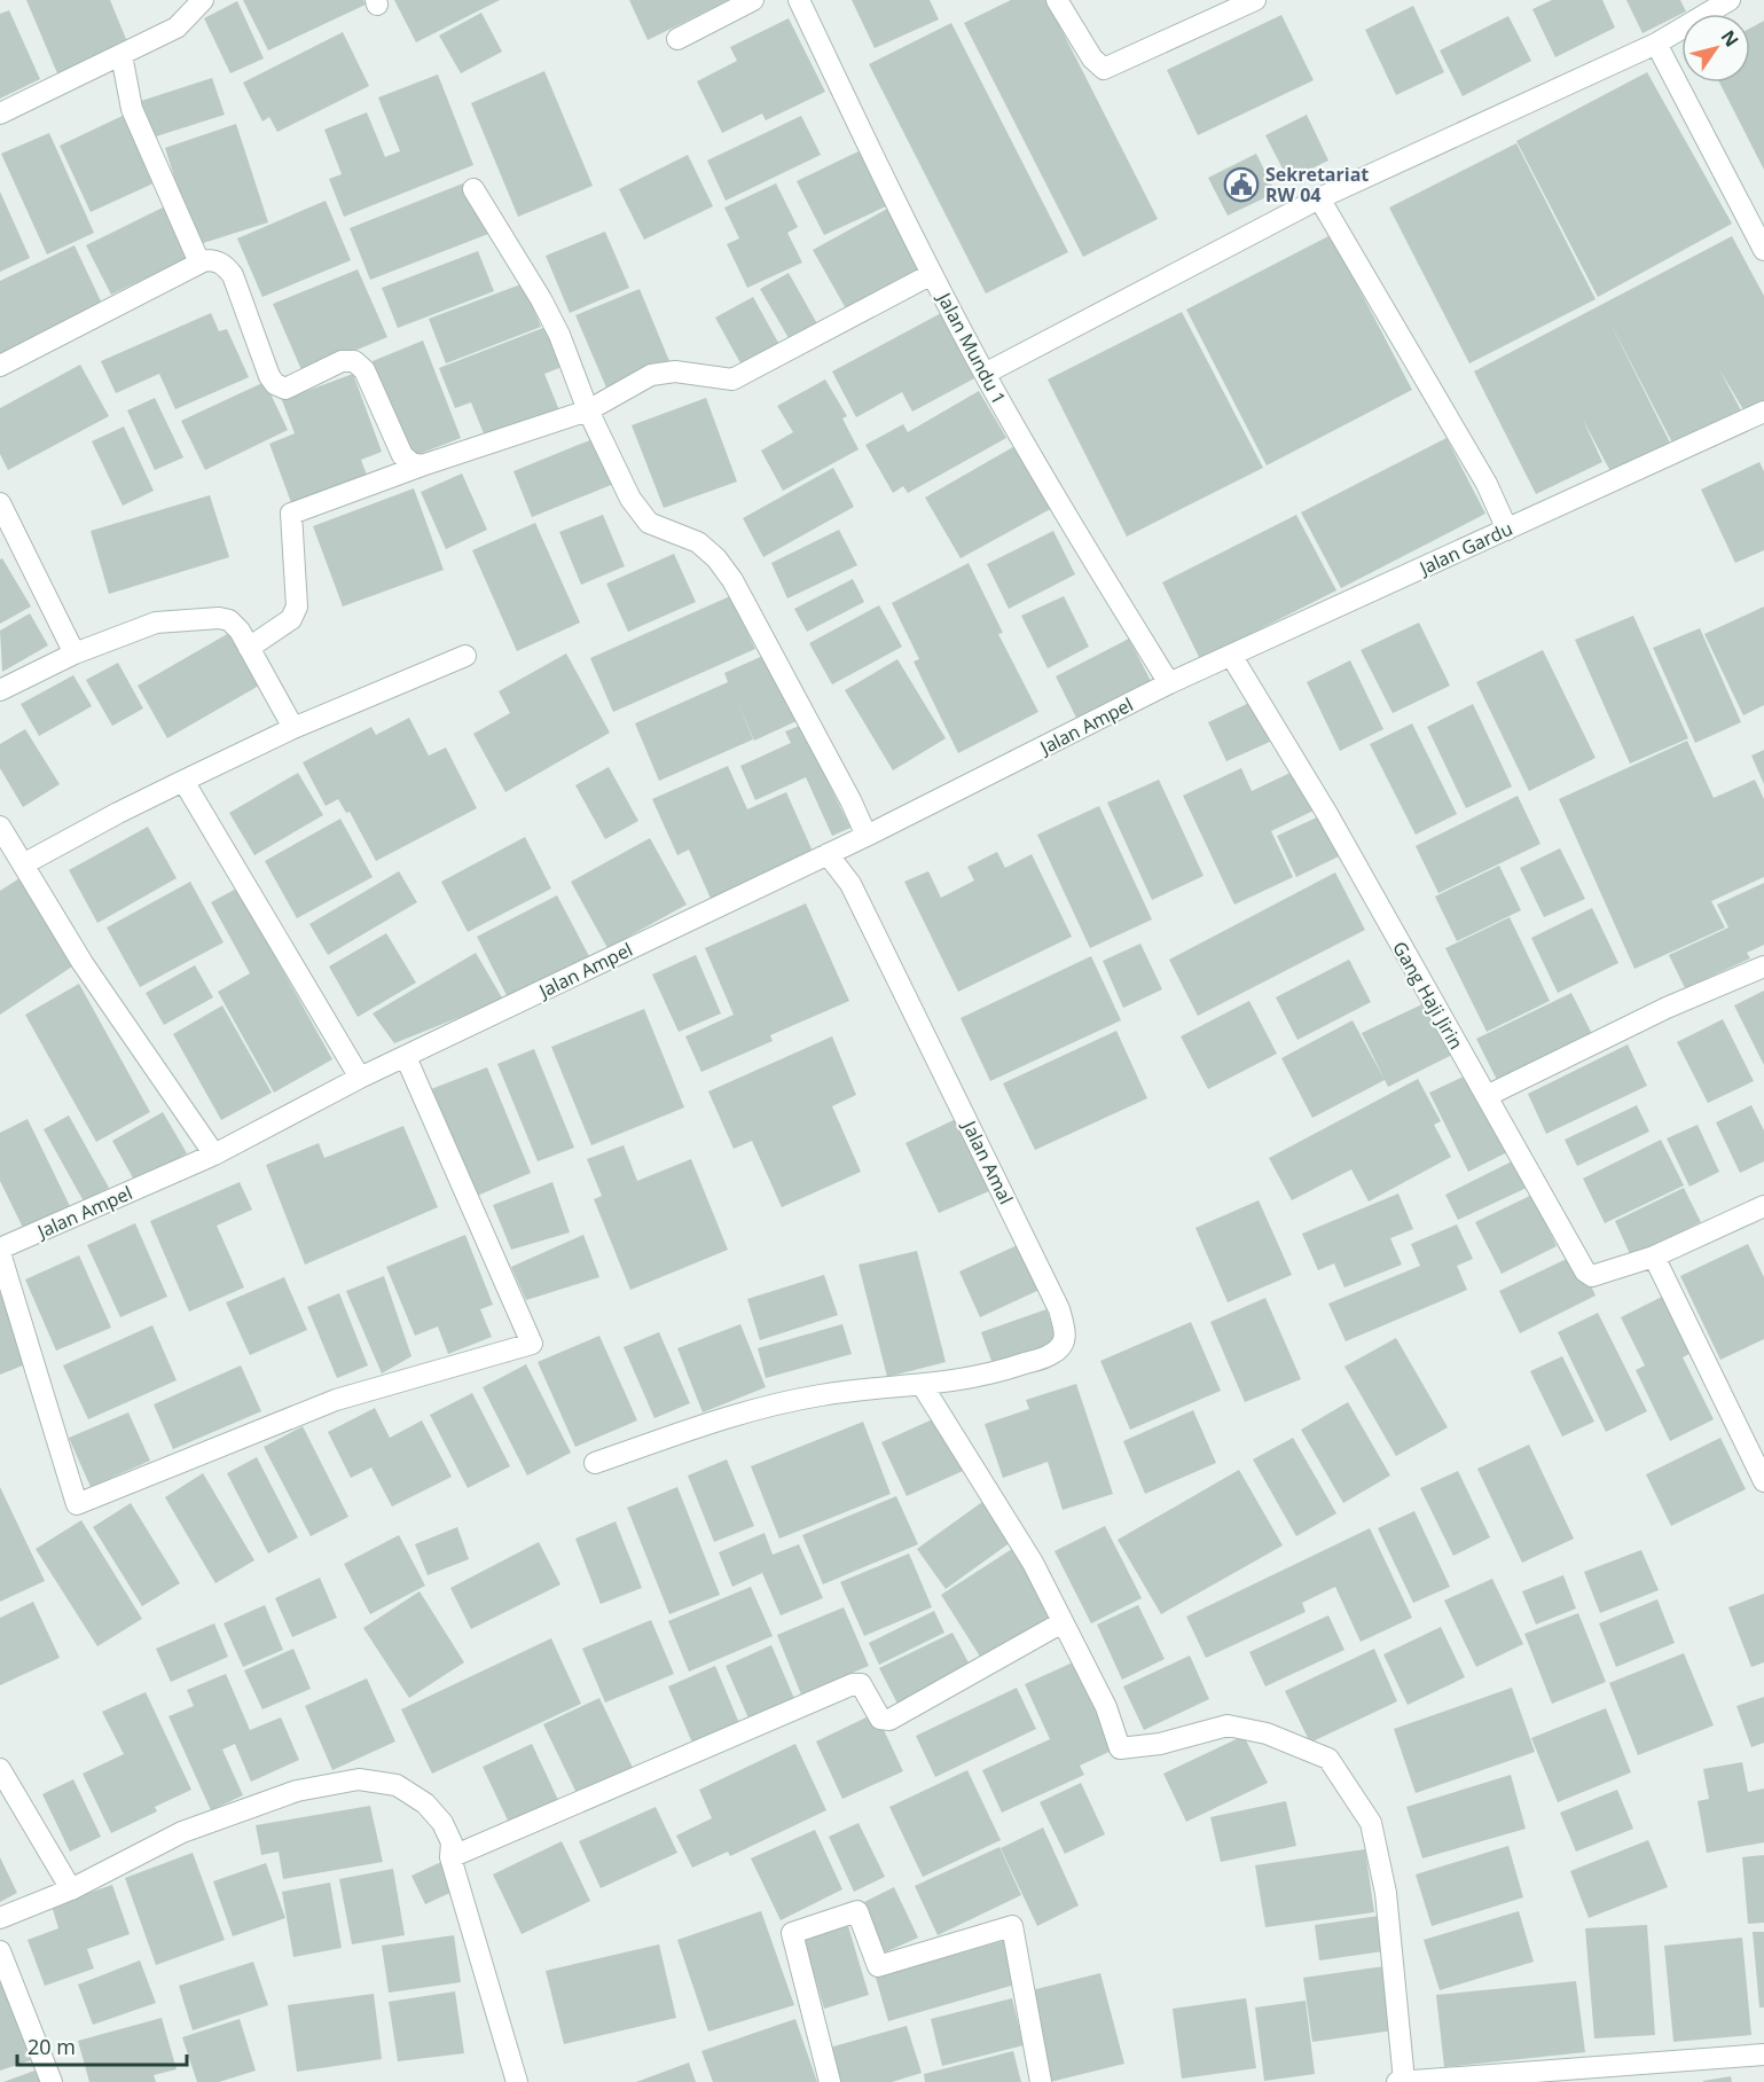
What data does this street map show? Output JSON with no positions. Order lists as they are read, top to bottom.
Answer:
{
  "streets": {
    "street": [
      "Jalan Mundu 1",
      "Jalan Gardu",
      "Jalan Ampel",
      "Gang Haji Jirin",
      "Jalan Amal"
    ]
  },
  "crossings": [
    ["Jalan Mundu 1", "Jalan Gardu"],
    ["Jalan Mundu 1", "Jalan Ampel"],
    ["Jalan Gardu", "Jalan Ampel"],
    ["Jalan Gardu", "Gang Haji Jirin"],
    ["Jalan Ampel", "Jalan Amal"]
  ],
  "places": {
    "public building": ["Sekretariat RW 04"]
  },
  "scale_bar": "20 m",
  "north": "top right"
}
